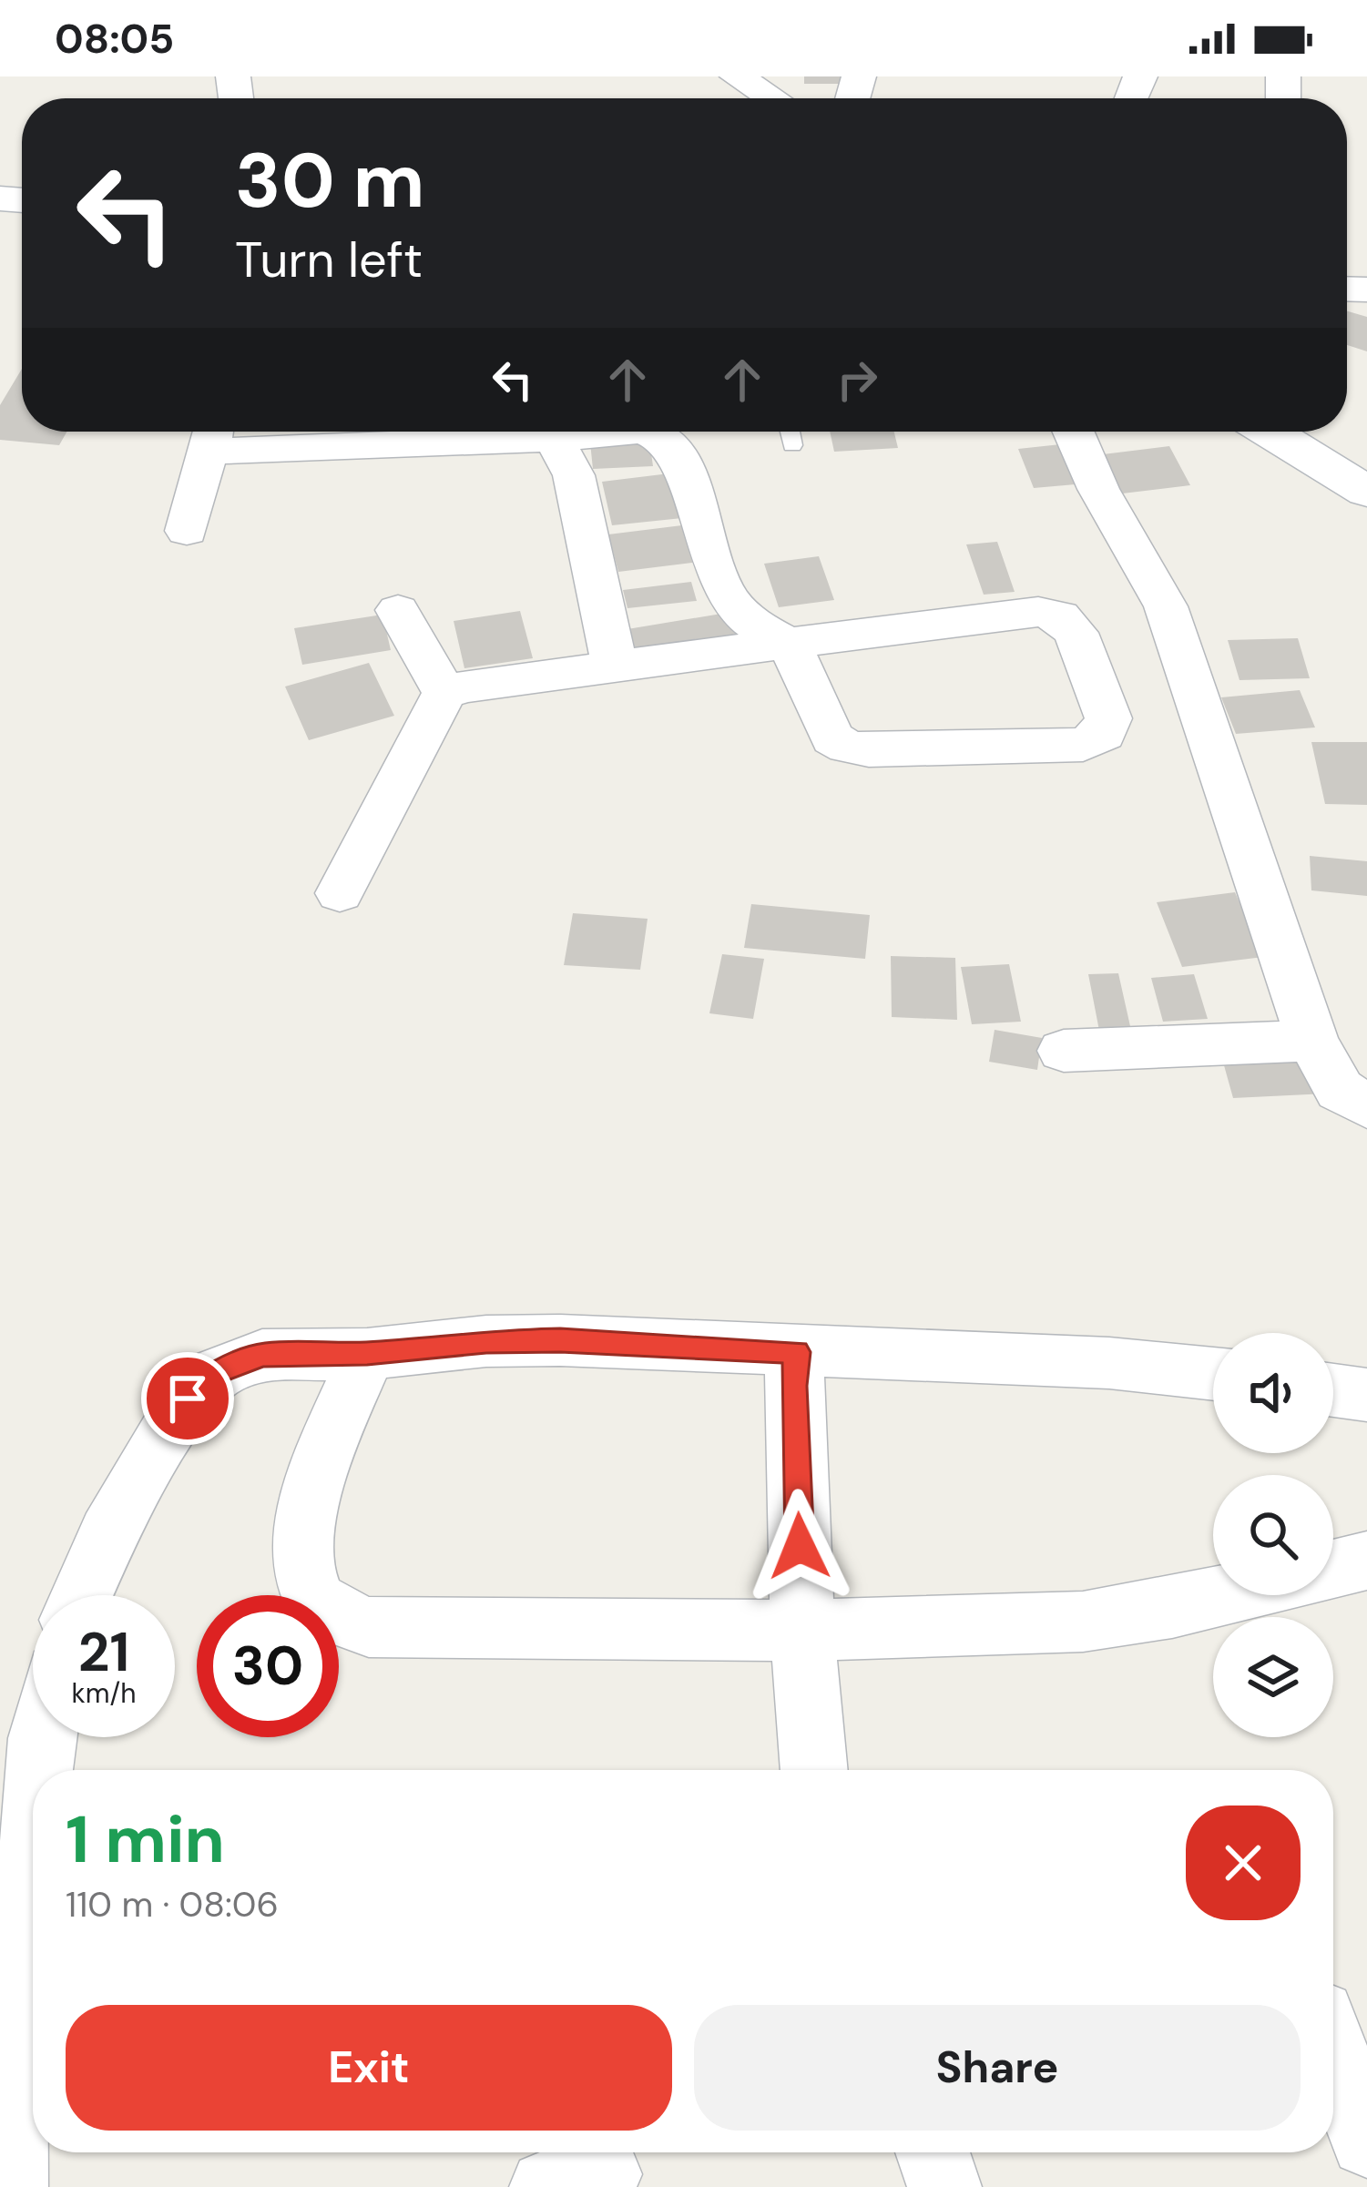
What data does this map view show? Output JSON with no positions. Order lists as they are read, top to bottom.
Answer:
{
  "page": {
    "status": "08:05",
    "turn": ["30 m", "Turn left"],
    "speed": "21 km/h",
    "limit": "30",
    "heading": ["1 min", "110 m · 08:06"],
    "buttons": ["Exit", "Share"]
  }
}
